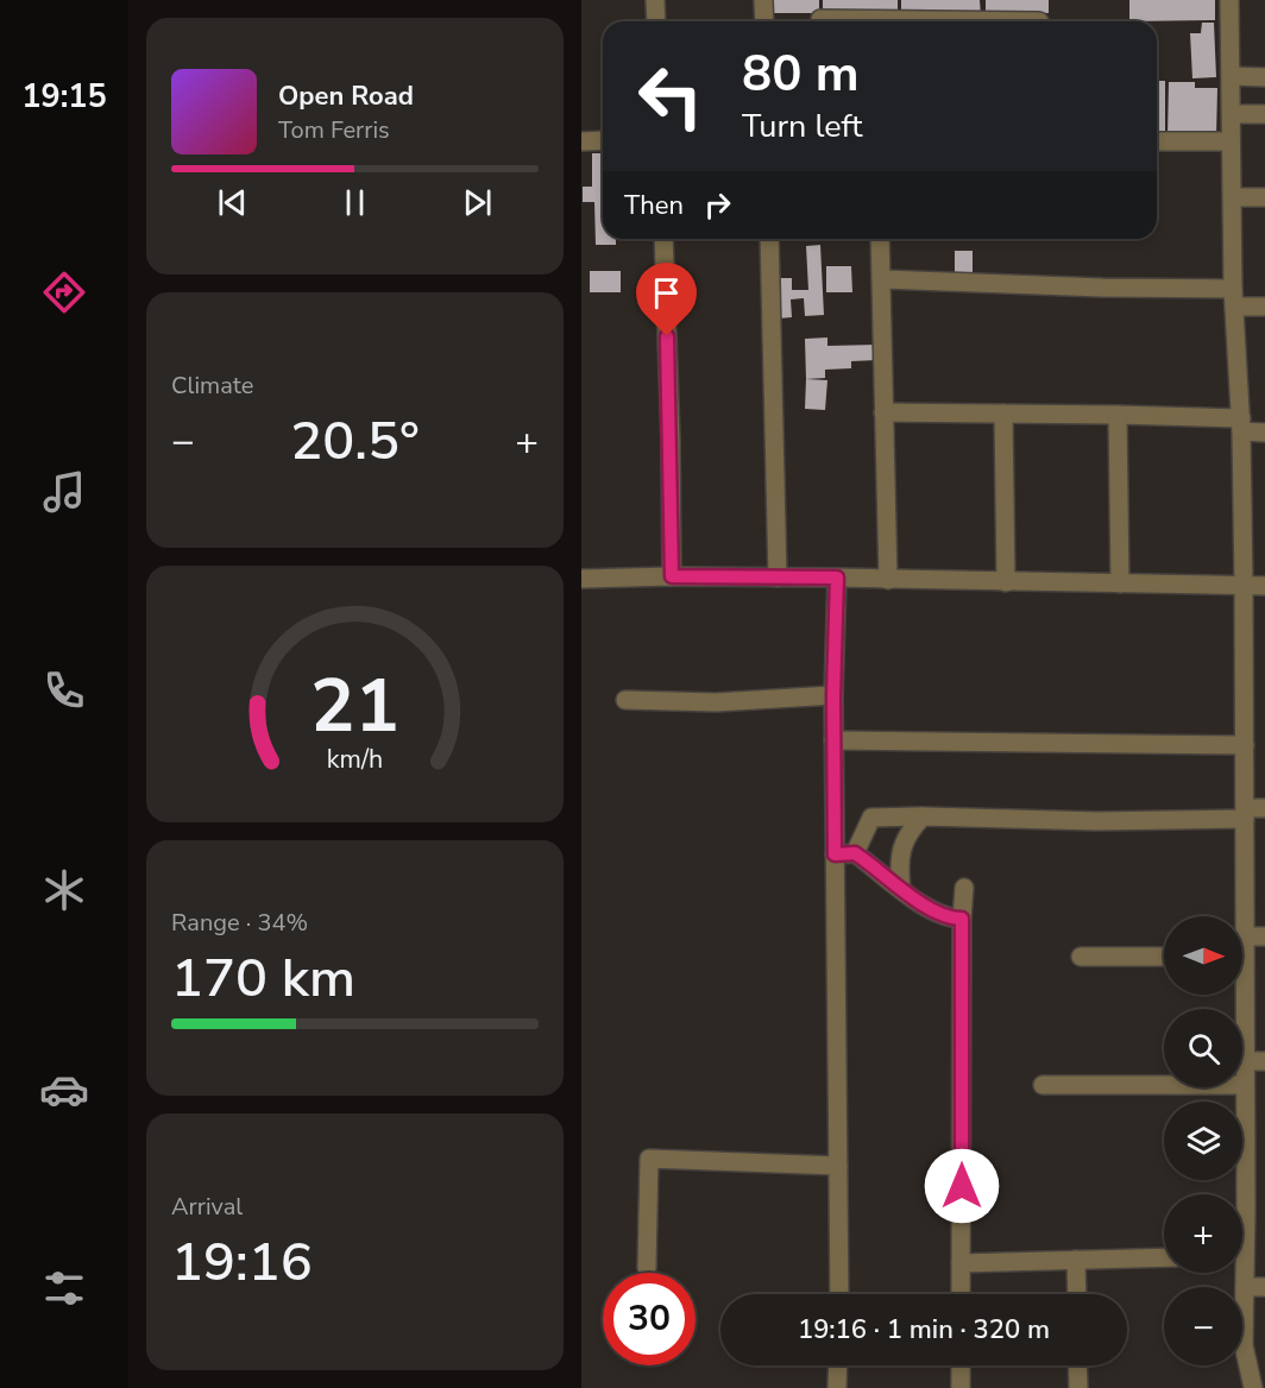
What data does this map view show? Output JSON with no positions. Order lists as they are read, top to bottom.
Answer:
{
  "north": "right",
  "page": {
    "tabs": "19:15",
    "turn": ["80 m", "Turn left"],
    "song": ["Open Road", "Tom Ferris"],
    "then": "Then",
    "tile": [
      "Climate",
      ["Range · 34%", "170 km"],
      ["Arrival", "19:16"]
    ],
    "heat": ["−", "20.5°", "+"],
    "map_buttons": ["+", "−"],
    "limit": "30",
    "trip": "19:16 · 1 min · 320 m",
    "gauge": ["21", "km/h"]
  }
}
